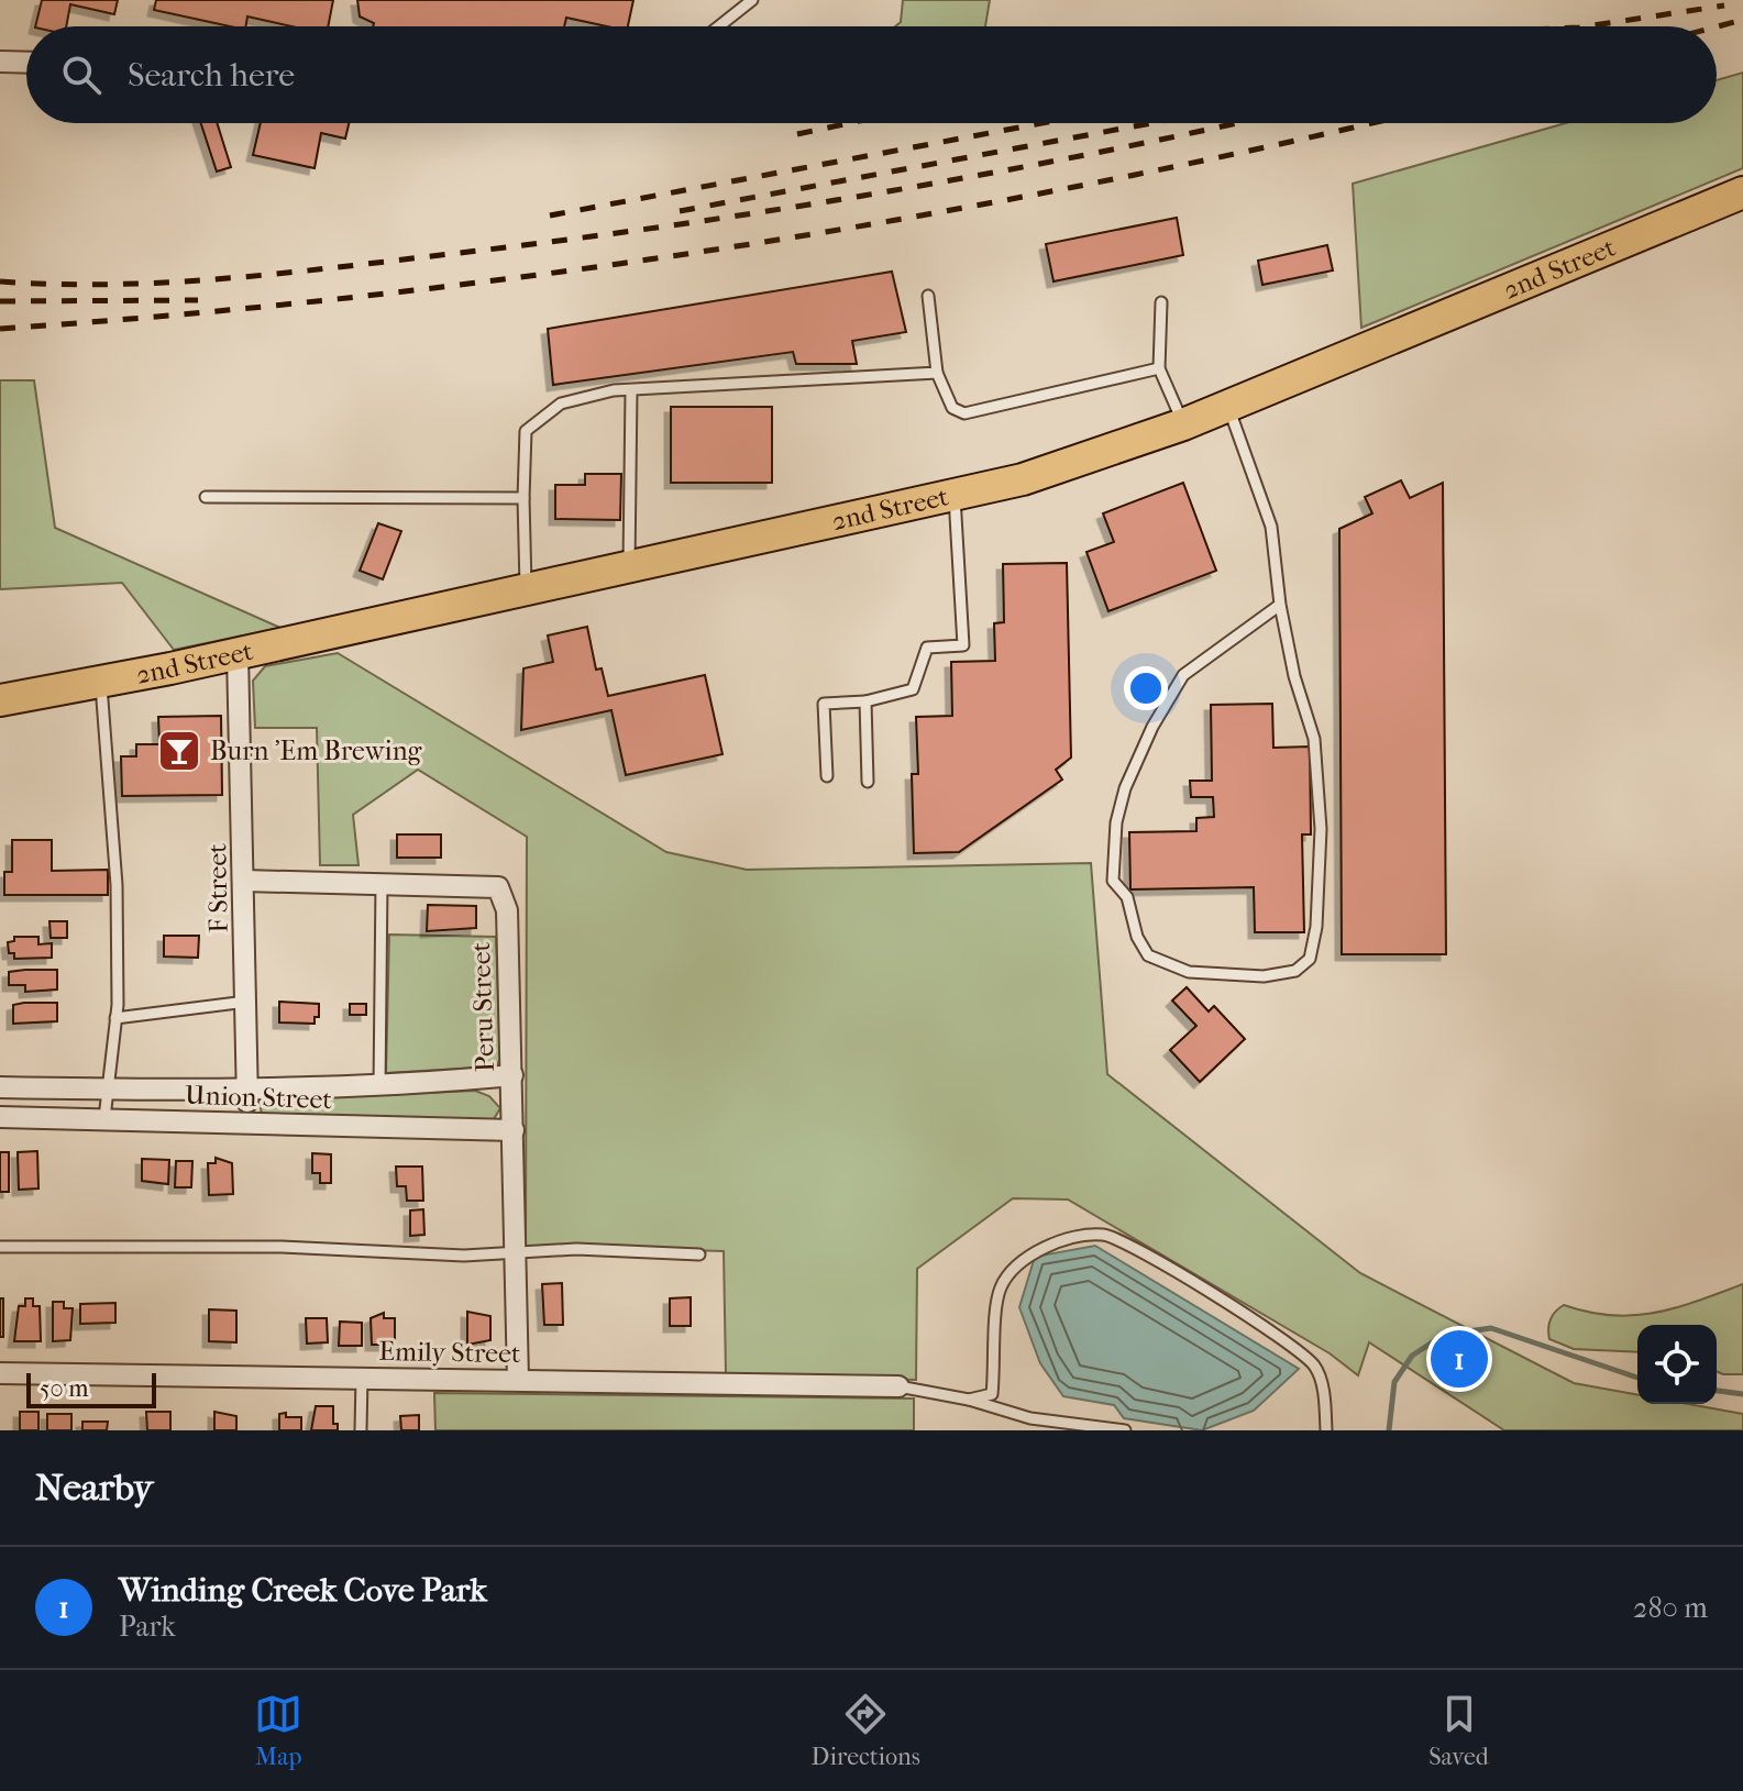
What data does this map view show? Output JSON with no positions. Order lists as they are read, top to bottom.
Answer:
{
  "streets": {
    "main road": ["2nd Street"],
    "street": [
      "F Street",
      "Peru Street",
      "Union Street",
      "Emily Street"
    ]
  },
  "crossings": [
    ["2nd Street", "F Street"],
    ["F Street", "Peru Street"],
    ["F Street", "Union Street"],
    ["Peru Street", "Union Street"],
    ["Peru Street", "Emily Street"]
  ],
  "places": {
    "bar": ["Burn 'Em Brewing"]
  },
  "scale_bar": "50 m",
  "page": {
    "search": "Search here",
    "pins": "1",
    "scale": "50 m",
    "heading": "Nearby",
    "list": [
      {
        "mark": "1",
        "name": "Winding Creek Cove Park",
        "note": "Park",
        "value": "280 m"
      }
    ],
    "nav": ["Map", "Directions", "Saved"]
  }
}
